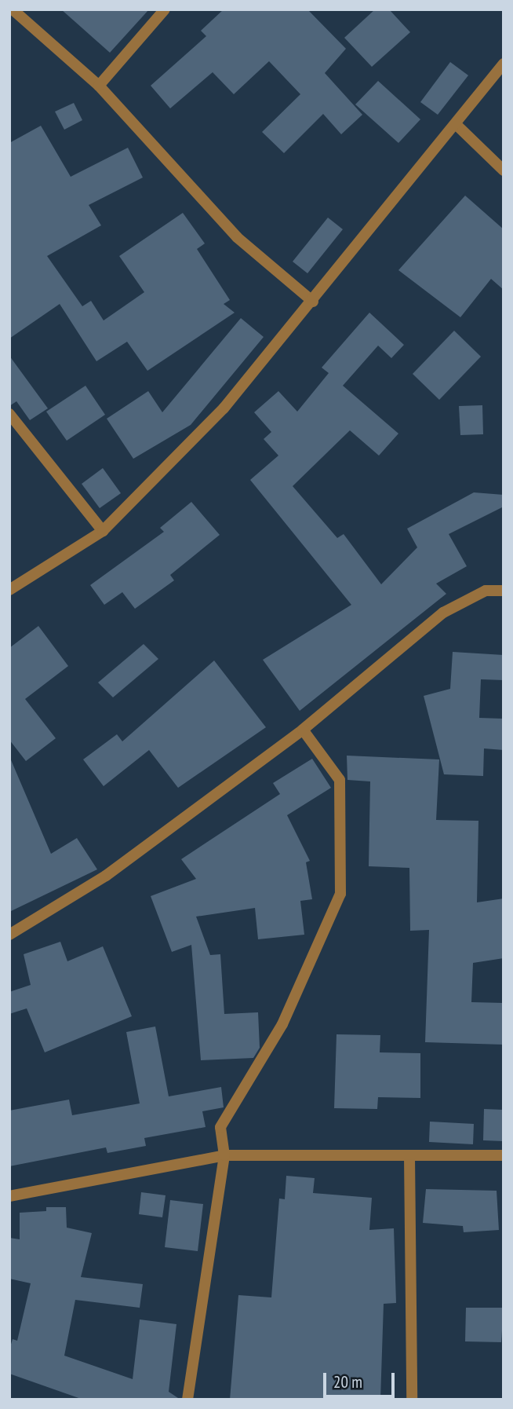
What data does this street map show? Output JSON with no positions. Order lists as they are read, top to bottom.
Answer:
{
  "scale_bar": "20 m"
}
